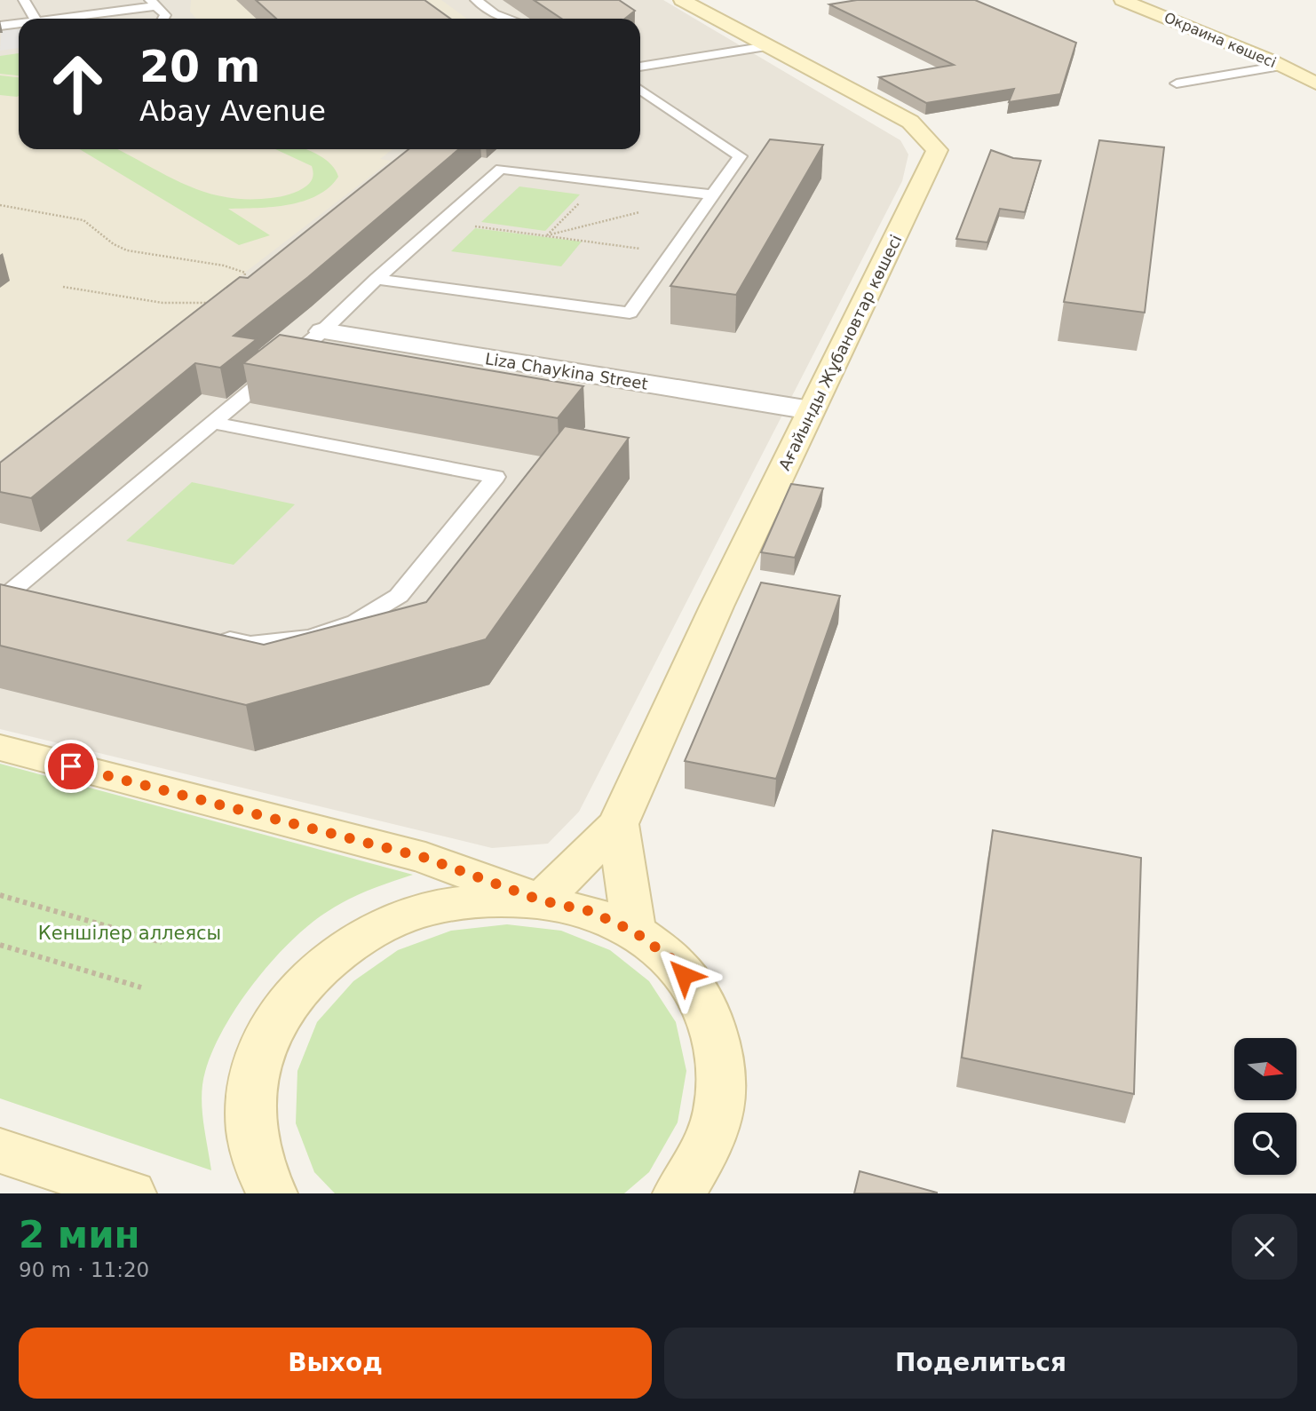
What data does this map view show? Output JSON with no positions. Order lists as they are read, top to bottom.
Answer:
{
  "streets": {
    "street": ["Окраина көшесі", "Ағайынды Жұбановтар көшесі", "Liza Chaykina Street"]
  },
  "crossings": [
    ["Ағайынды Жұбановтар көшесі", "Liza Chaykina Street"]
  ],
  "parks": ["Кеншілер аллеясы"],
  "north": "right",
  "page": {
    "turn": ["20 m", "Abay Avenue"],
    "heading": ["2 мин", "90 m · 11:20"],
    "buttons": ["Выход", "Поделиться"]
  }
}
